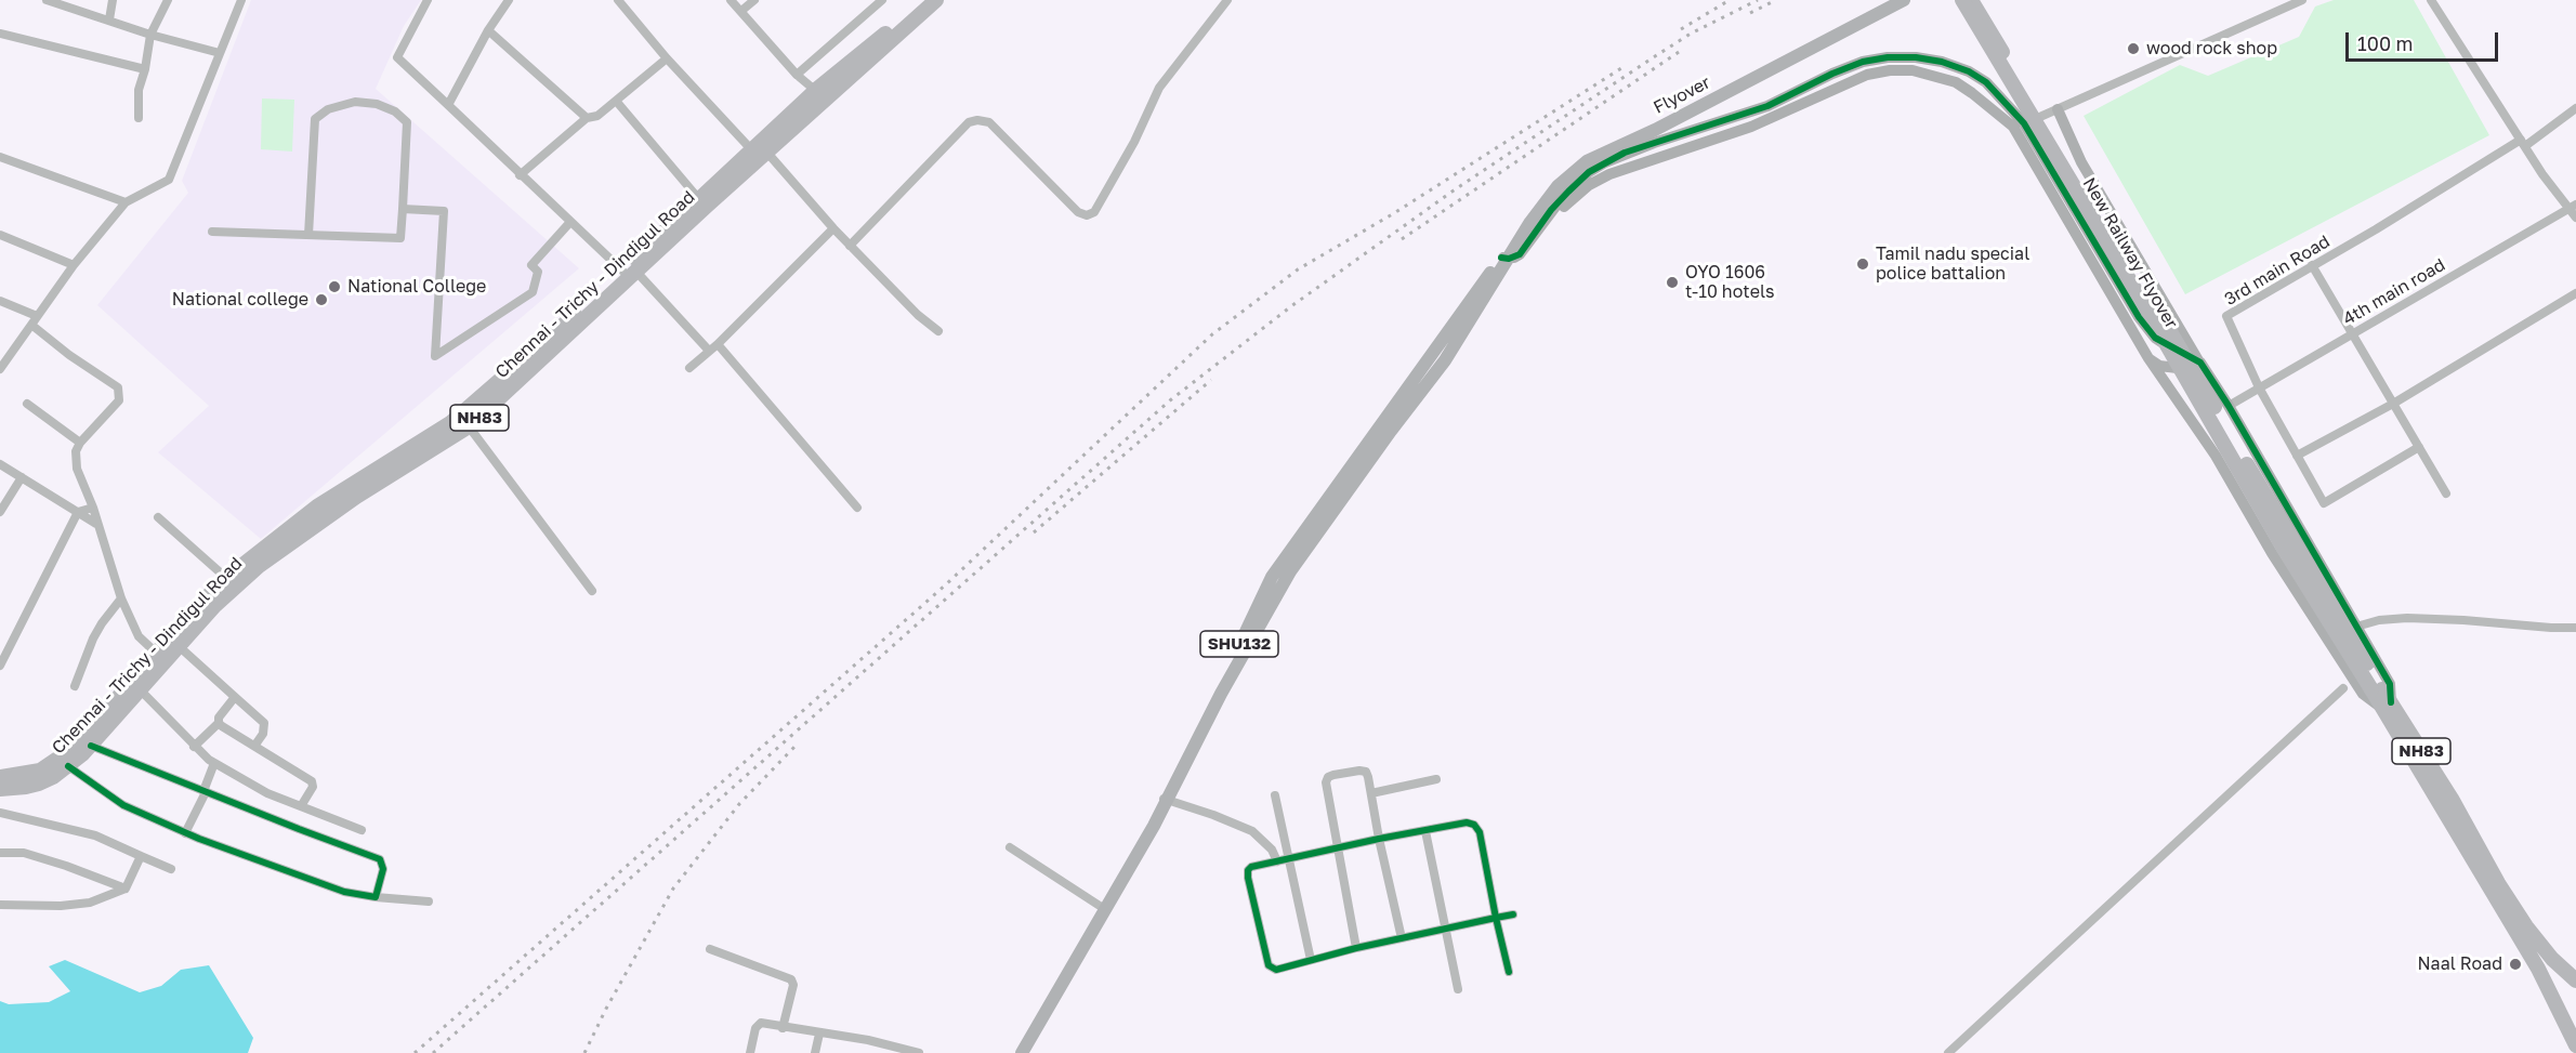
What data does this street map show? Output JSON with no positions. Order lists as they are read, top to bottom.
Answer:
{
  "streets": {
    "highway": ["New Railway Flyover", "Chennai - Trichy - Dindigul Road", "NH83"],
    "main road": ["Flyover", "SHU132"],
    "street": ["3rd main Road", "4th main road"]
  },
  "crossings": [
    ["Flyover", "SHU132"],
    ["New Railway Flyover", "NH83"],
    ["3rd main Road", "4th main road"]
  ],
  "places": [
    "wood rock shop",
    "Tamil nadu special police battalion",
    "OYO 1606 t-10 hotels",
    "National College",
    "National college",
    "Naal Road"
  ],
  "scale_bar": "100 m"
}
